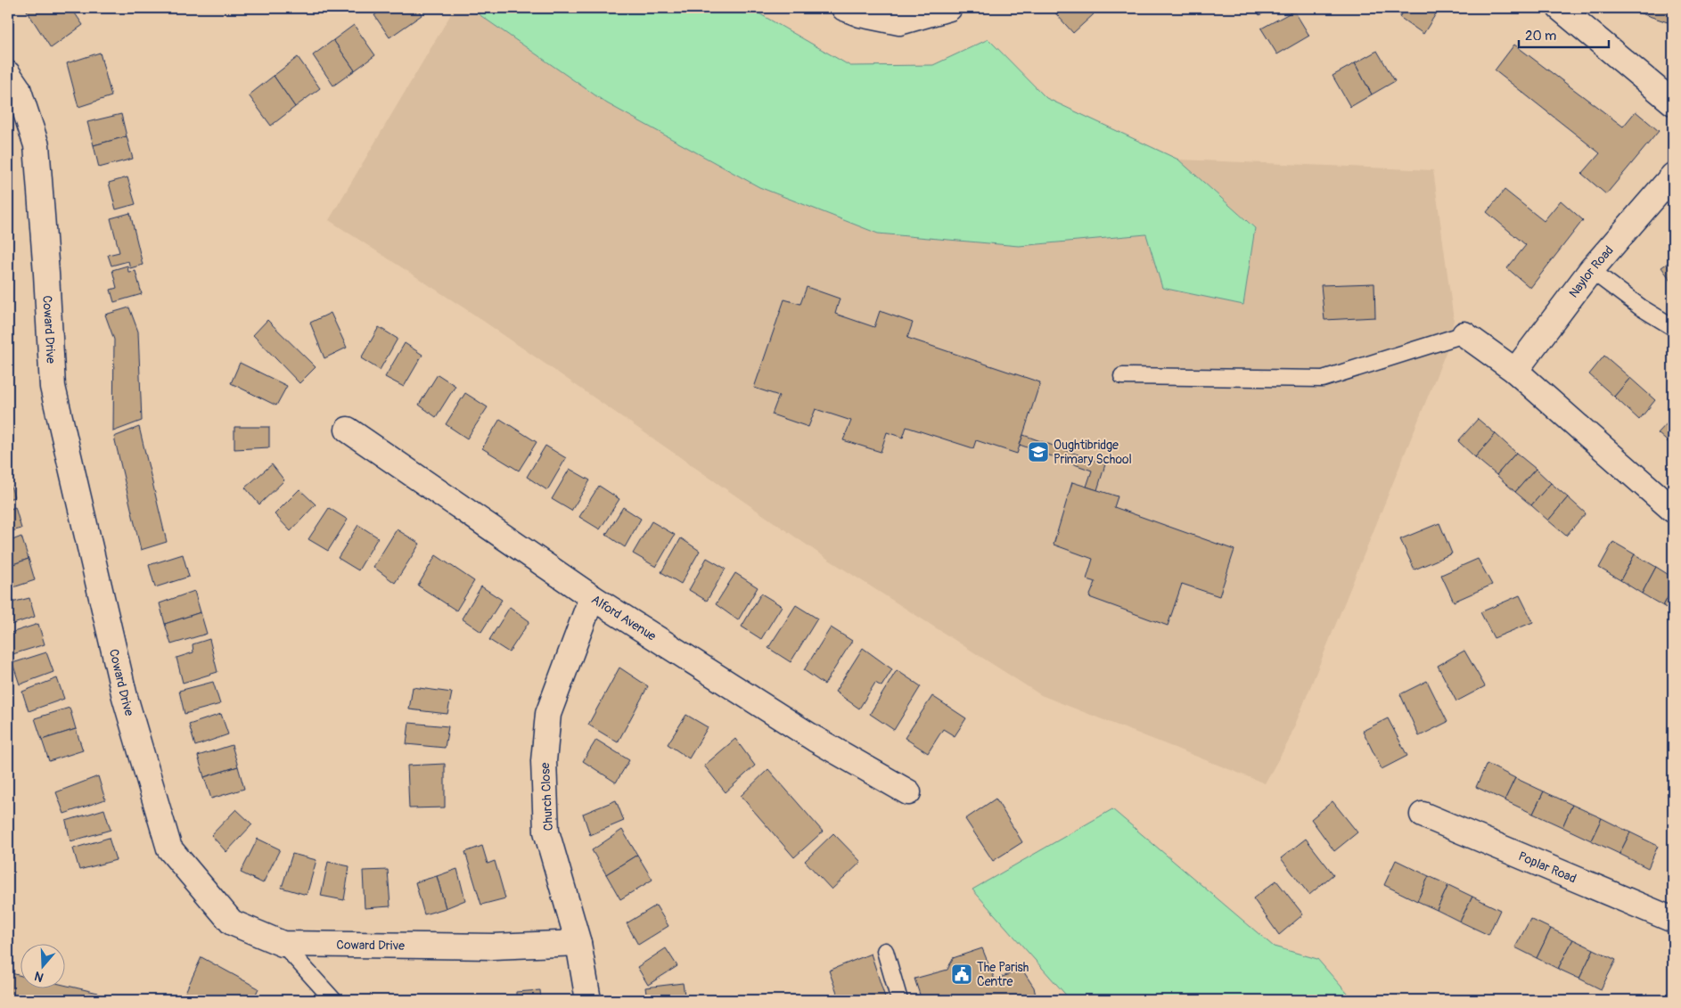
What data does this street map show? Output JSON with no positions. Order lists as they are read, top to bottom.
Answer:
{
  "streets": {
    "street": [
      "Naylor Road",
      "Coward Drive",
      "Alford Avenue",
      "Church Close",
      "Poplar Road"
    ]
  },
  "crossings": [
    ["Coward Drive", "Church Close"],
    ["Alford Avenue", "Church Close"]
  ],
  "places": {
    "school or university": ["Oughtibridge Primary School"],
    "public building": ["The Parish Centre"]
  },
  "scale_bar": "20 m",
  "north": "bottom"
}
